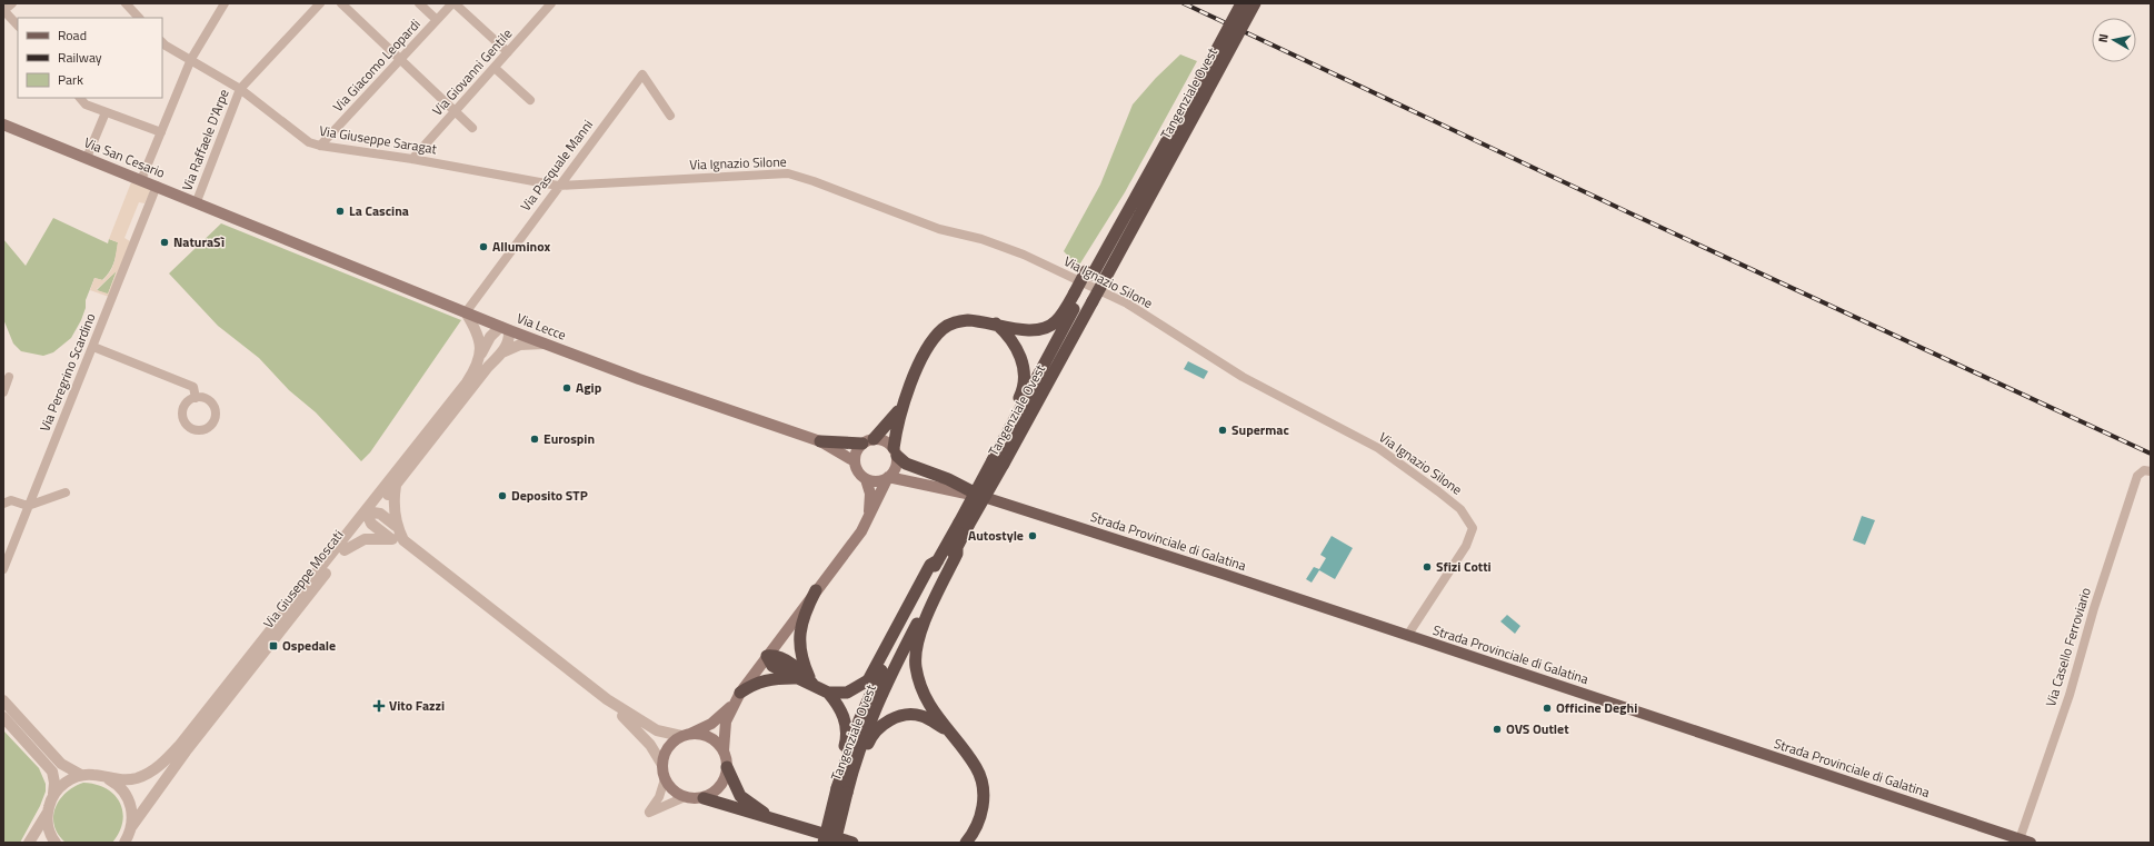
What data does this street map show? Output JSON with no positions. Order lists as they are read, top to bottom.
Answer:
{
  "streets": {
    "highway": ["Tangenziale Ovest"],
    "main road": ["Via San Cesario", "Via Lecce", "Strada Provinciale di Galatina"],
    "street": [
      "Via Giacomo Leopardi",
      "Via Giovanni Gentile",
      "Via Raffaele D'Arpe",
      "Via Giuseppe Saragat",
      "Via Ignazio Silone",
      "Via Pasquale Manni",
      "Via Peregrino Scardino",
      "Via Giuseppe Moscati",
      "Via Casello Ferroviario"
    ]
  },
  "crossings": [
    ["Via Giacomo Leopardi", "Via Giuseppe Saragat"],
    ["Via Giovanni Gentile", "Via Giuseppe Saragat"],
    ["Via Raffaele D'Arpe", "Via Giuseppe Saragat"],
    ["Via Raffaele D'Arpe", "Via San Cesario"],
    ["Via Giuseppe Saragat", "Via Ignazio Silone"],
    ["Via Giuseppe Saragat", "Via Pasquale Manni"],
    ["Via San Cesario", "Via Lecce"],
    ["Via San Cesario", "Via Peregrino Scardino"],
    ["Via Ignazio Silone", "Via Pasquale Manni"],
    ["Via Ignazio Silone", "Strada Provinciale di Galatina"],
    ["Via Pasquale Manni", "Via Lecce"],
    ["Via Lecce", "Via Giuseppe Moscati"],
    ["Strada Provinciale di Galatina", "Via Casello Ferroviario"]
  ],
  "places": {
    "other": [
      "La Cascina",
      "NaturaSì",
      "Alluminox",
      "Agip",
      "Supermac",
      "Eurospin",
      "Deposito STP",
      "Autostyle",
      "Sfizi Cotti",
      "Officine Deghi",
      "OVS Outlet"
    ],
    "transit": ["Ospedale"],
    "health": ["Vito Fazzi"]
  },
  "legend": ["Road", "Railway", "Park"],
  "north": "left"
}
